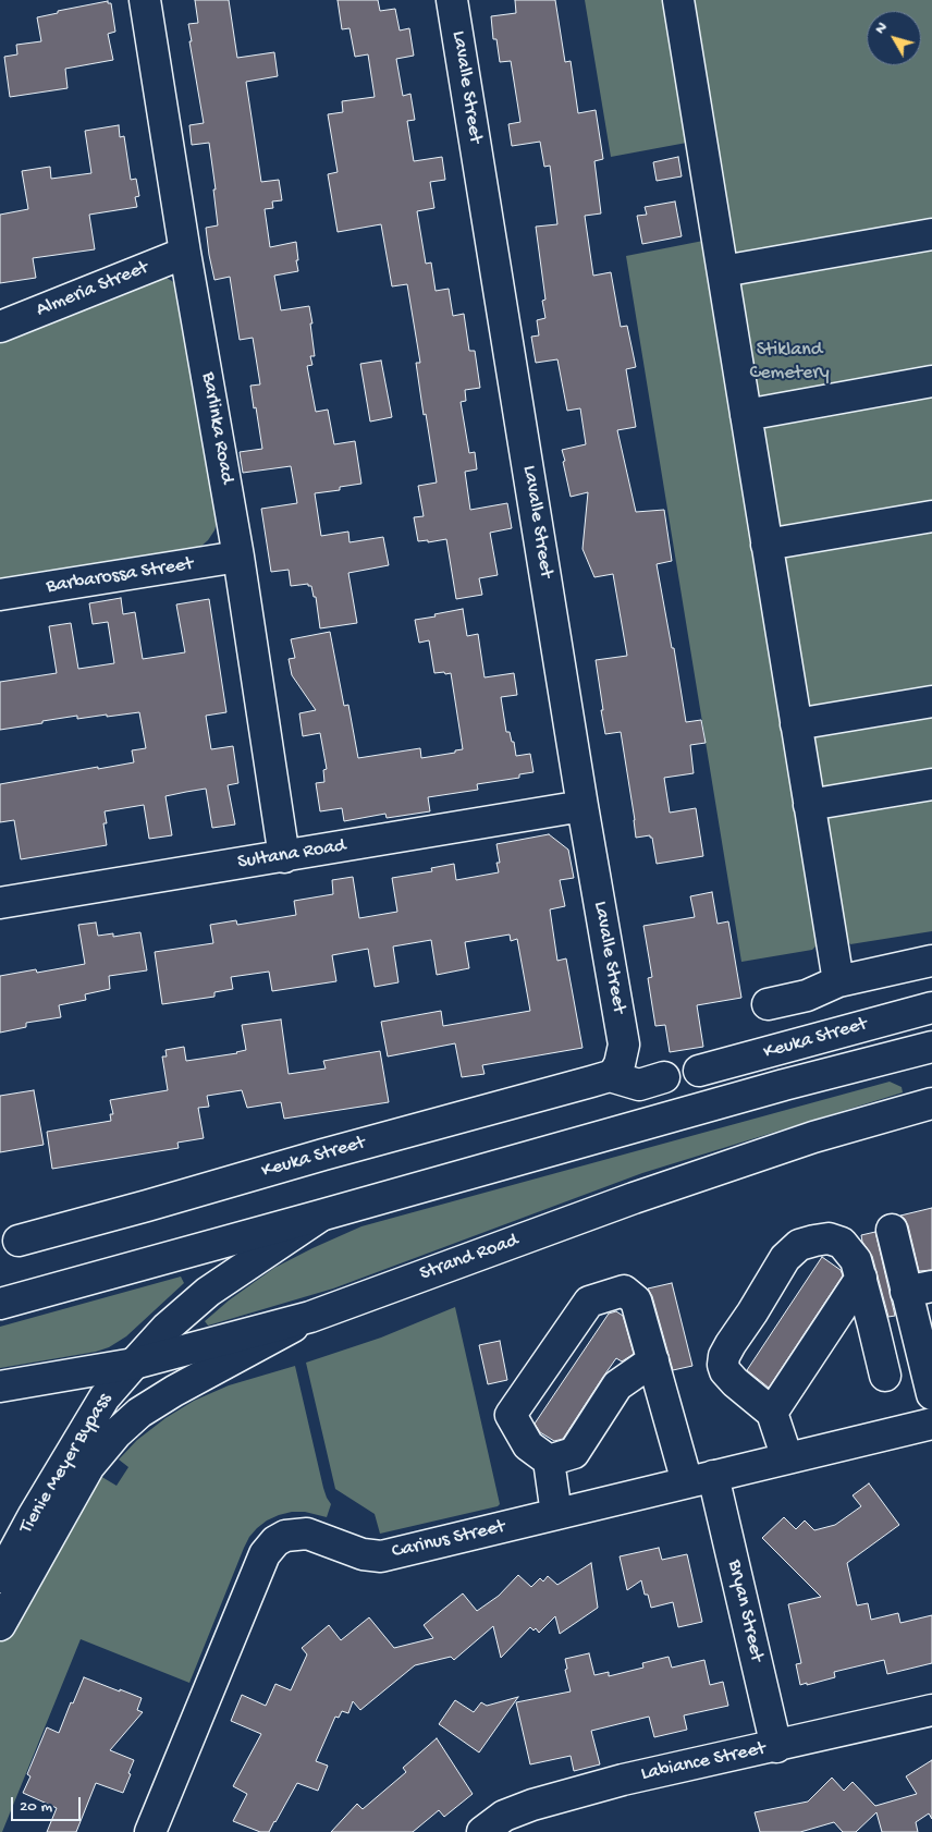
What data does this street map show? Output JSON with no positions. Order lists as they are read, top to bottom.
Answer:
{
  "streets": {
    "street": [
      "Lavalle Street",
      "Almeria Street",
      "Barlinka Road",
      "Barbarossa Street",
      "Sultana Road",
      "Keuka Street",
      "Strand Road",
      "Tienie Meyer Bypass",
      "Carinus Street",
      "Bryan Street",
      "Labiance Street"
    ]
  },
  "crossings": [
    ["Lavalle Street", "Sultana Road"],
    ["Lavalle Street", "Keuka Street"],
    ["Almeria Street", "Barlinka Road"],
    ["Barlinka Road", "Barbarossa Street"],
    ["Barlinka Road", "Sultana Road"],
    ["Strand Road", "Tienie Meyer Bypass"],
    ["Carinus Street", "Bryan Street"],
    ["Bryan Street", "Labiance Street"]
  ],
  "parks": ["Stikland Cemetery"],
  "scale_bar": "20 m",
  "north": "top left"
}
